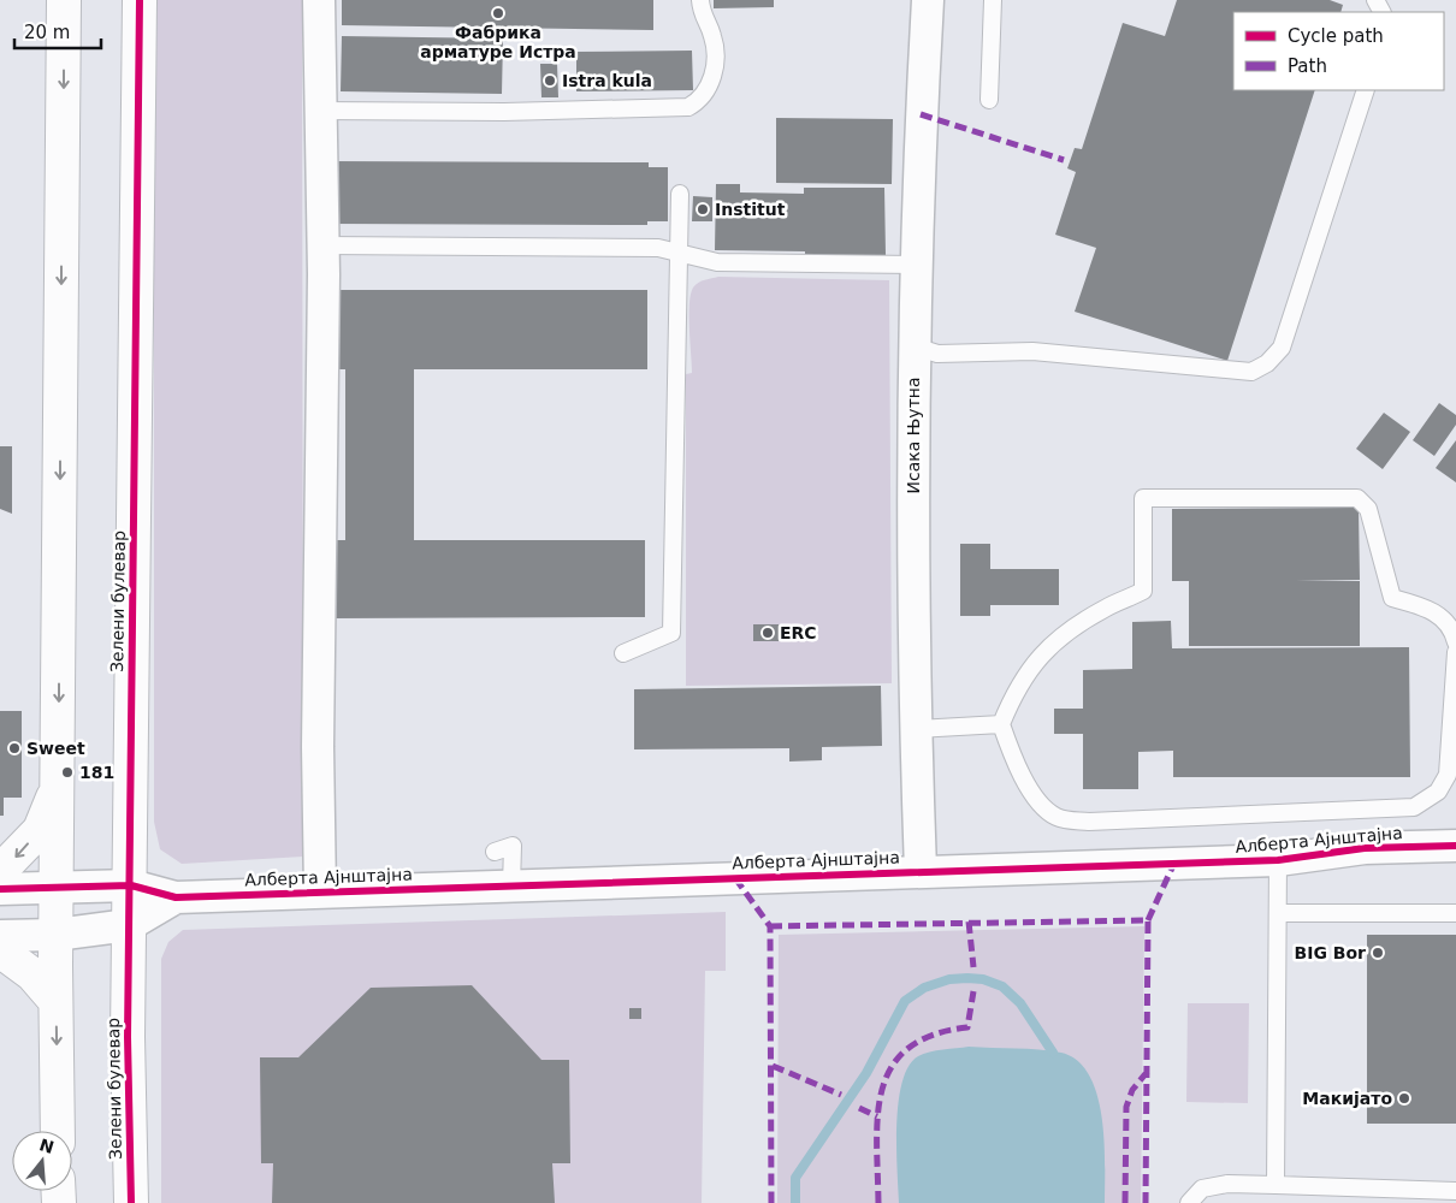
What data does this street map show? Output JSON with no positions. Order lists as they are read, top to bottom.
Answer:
{
  "streets": {
    "street": ["Исака Њутна", "Зелени булевар", "Алберта Ајнштајна"]
  },
  "crossings": [
    ["Исака Њутна", "Алберта Ајнштајна"]
  ],
  "places": [
    "Фабрика арматуре Истра",
    "Istra kula",
    "Institut",
    "ERC",
    "Sweet",
    "181",
    "BIG Bor",
    "Макијато"
  ],
  "legend": ["Cycle path", "Path"],
  "scale_bar": "20 m",
  "north": "top"
}
